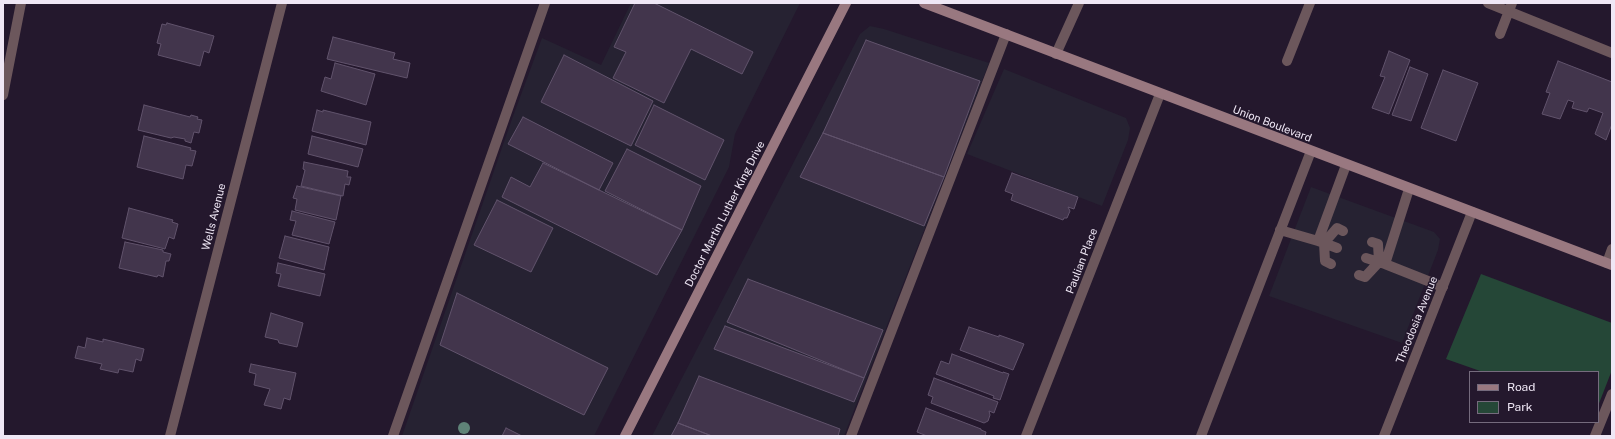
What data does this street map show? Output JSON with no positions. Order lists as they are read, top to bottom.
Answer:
{
  "streets": {
    "main road": ["Union Boulevard", "Doctor Martin Luther King Drive"],
    "street": ["Wells Avenue", "Paulian Place", "Theodosia Avenue"]
  },
  "crossings": [
    ["Union Boulevard", "Paulian Place"],
    ["Union Boulevard", "Theodosia Avenue"]
  ],
  "legend": ["Road", "Park"]
}
